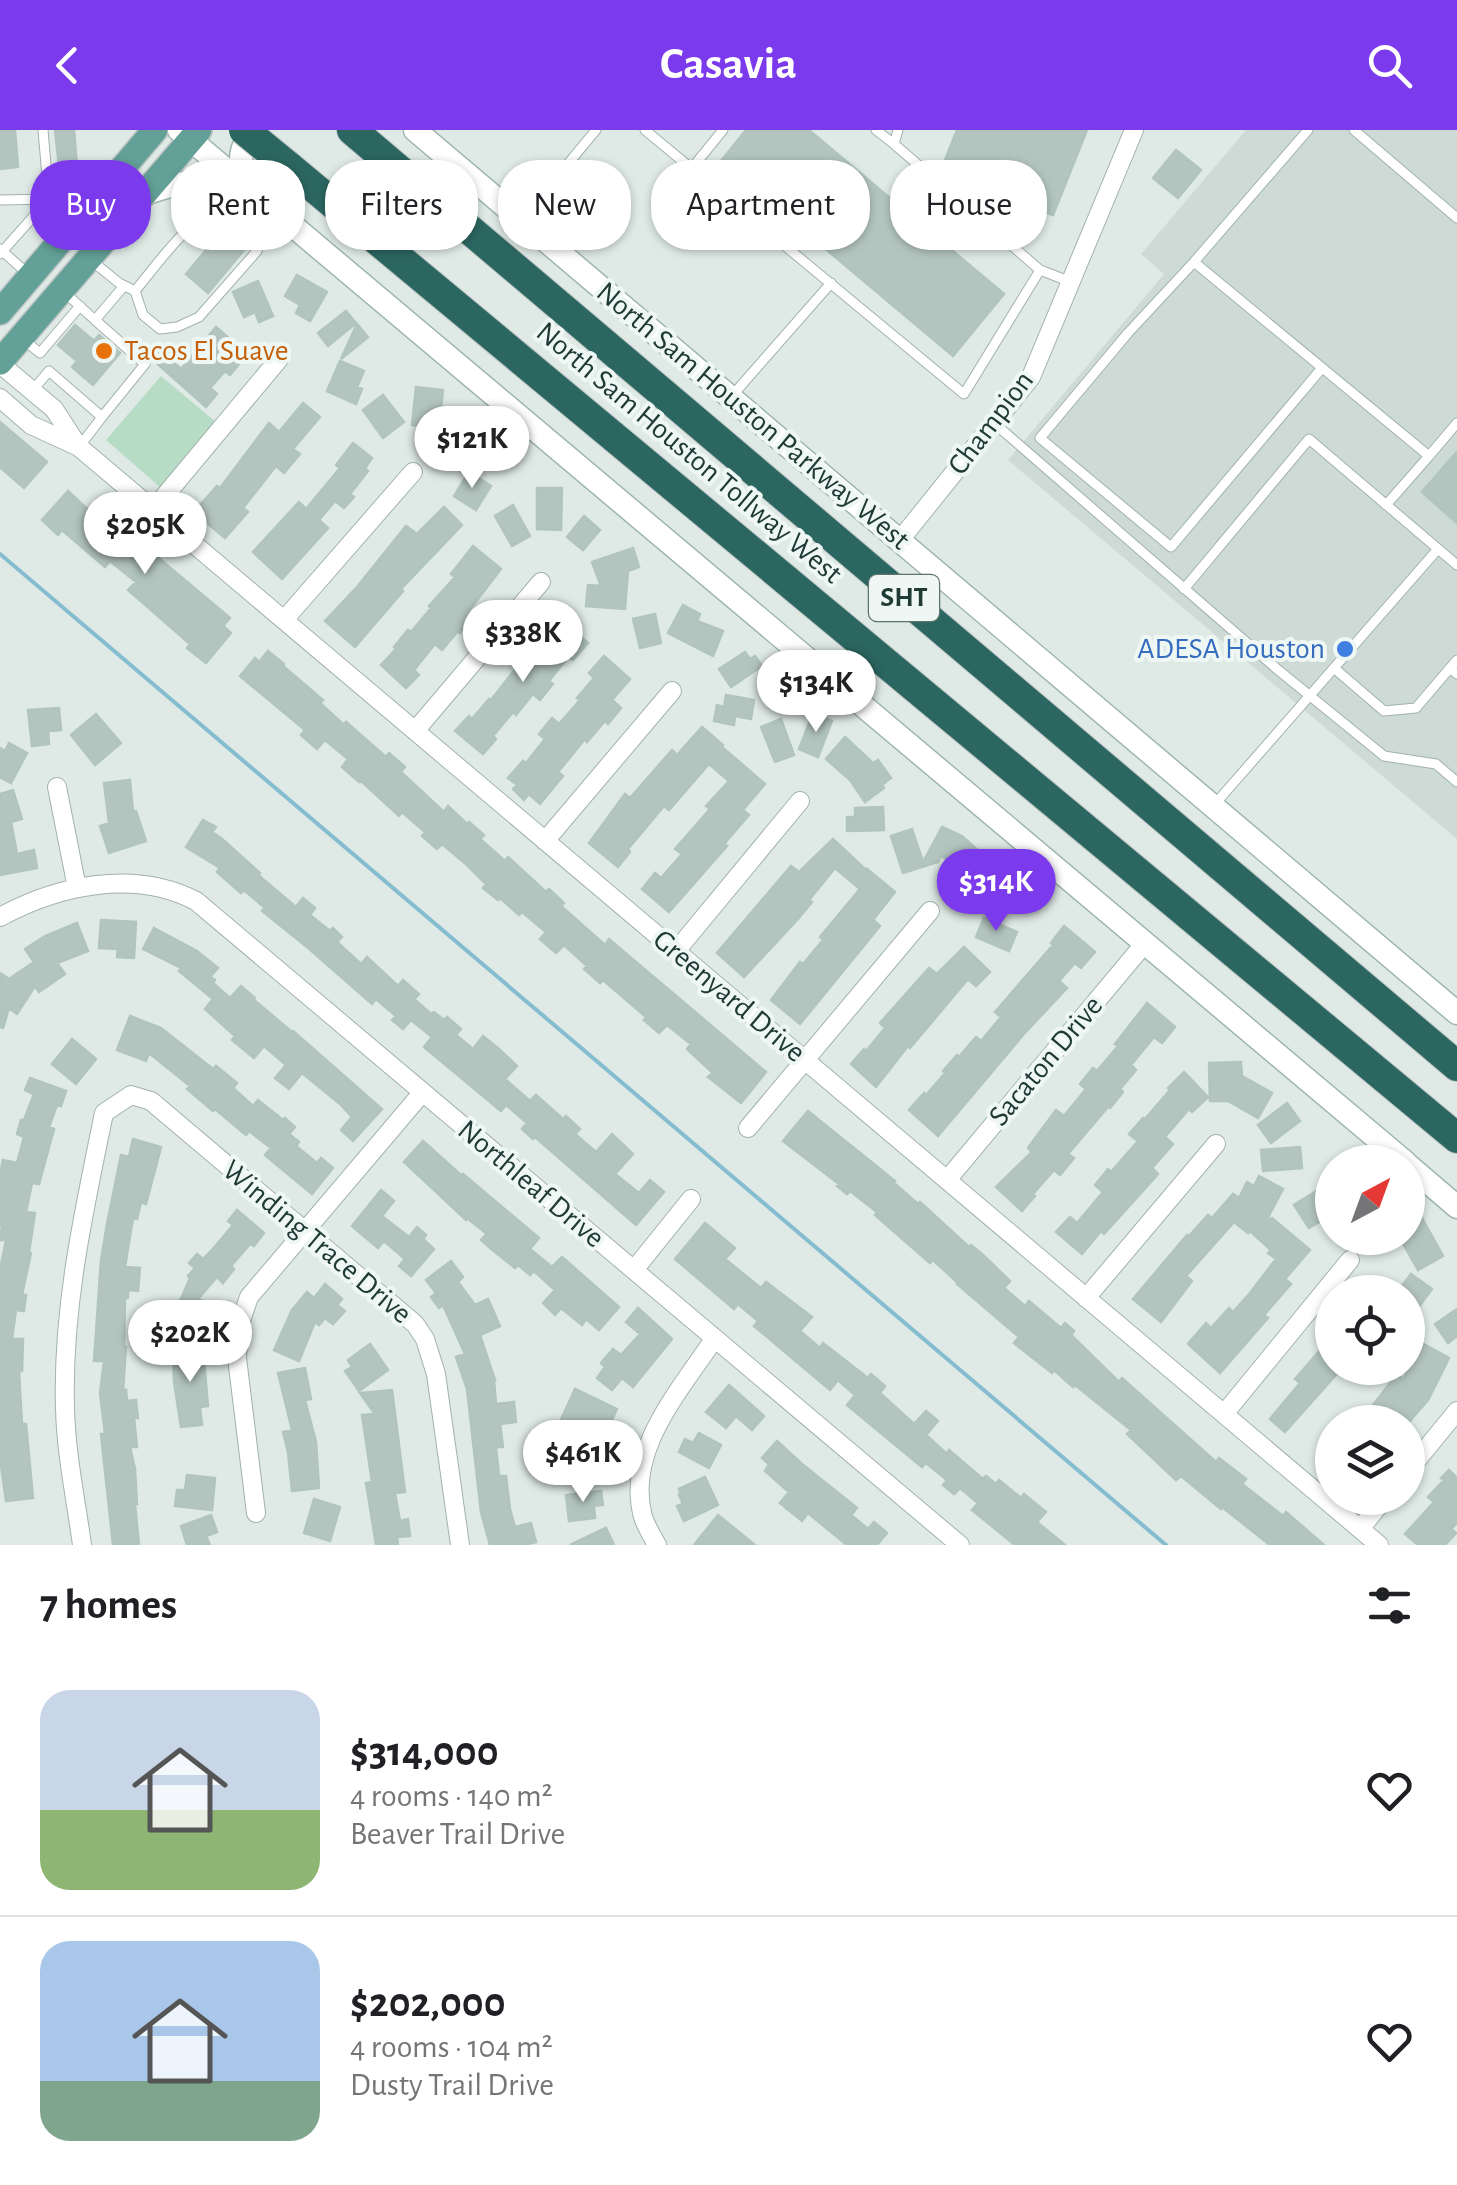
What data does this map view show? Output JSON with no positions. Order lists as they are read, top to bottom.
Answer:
{
  "streets": {
    "highway": ["North Sam Houston Tollway West", "SHT"],
    "main road": ["North Sam Houston Parkway West"],
    "street": [
      "Champion",
      "Greenyard Drive",
      "Sacaton Drive",
      "Northleaf Drive",
      "Winding Trace Drive"
    ]
  },
  "crossings": [
    ["North Sam Houston Parkway West", "Champion"],
    ["Greenyard Drive", "Sacaton Drive"]
  ],
  "places": ["Tacos El Suave", "ADESA Houston"],
  "north": "top right",
  "page": {
    "header": "Casavia",
    "chip": [
      "Buy",
      "Rent",
      "Filters",
      "New",
      "Apartment",
      "House"
    ],
    "price": [
      "$121K",
      "$205K",
      "$338K",
      "$134K",
      "$314K",
      "$202K",
      "$461K"
    ],
    "heading": "7 homes",
    "list": [
      {
        "name": "$314,000",
        "note": "4 rooms · 140 m² · Beaver Trail Drive"
      },
      {
        "name": "$202,000",
        "note": "4 rooms · 104 m² · Dusty Trail Drive"
      }
    ]
  }
}
